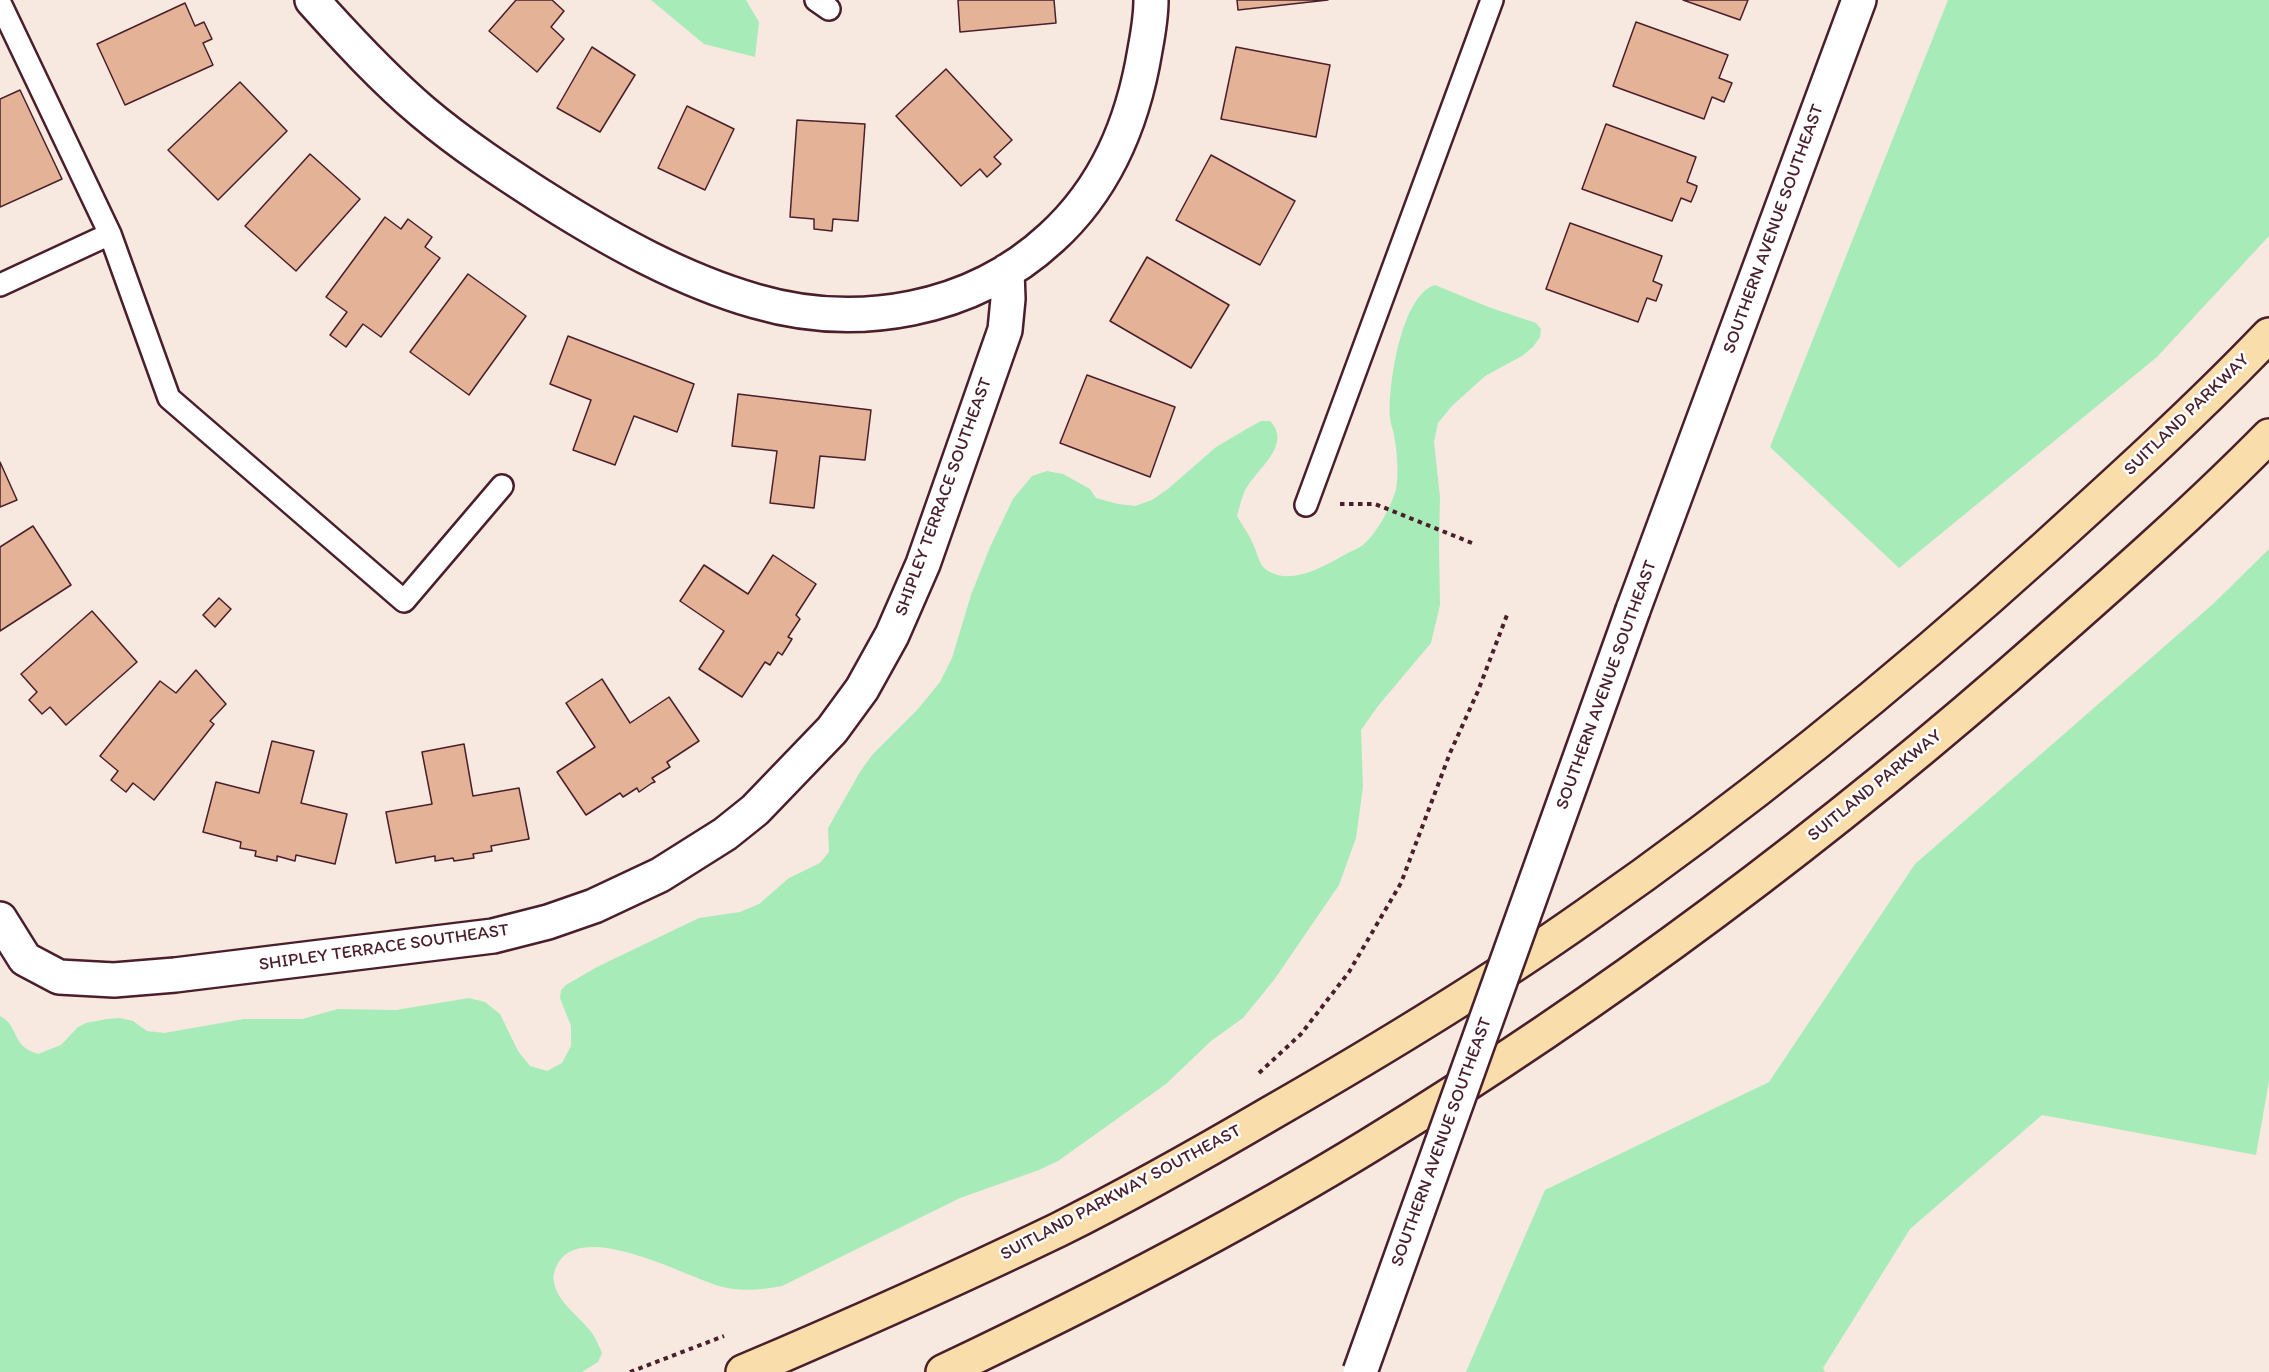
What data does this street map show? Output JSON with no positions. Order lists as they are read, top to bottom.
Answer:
{
  "streets": {
    "highway": ["SUITLAND PARKWAY", "SUITLAND PARKWAY SOUTHEAST"],
    "street": ["SOUTHERN AVENUE SOUTHEAST", "SHIPLEY TERRACE SOUTHEAST"]
  },
  "crossings": [
    ["SUITLAND PARKWAY", "SUITLAND PARKWAY SOUTHEAST"]
  ]
}
